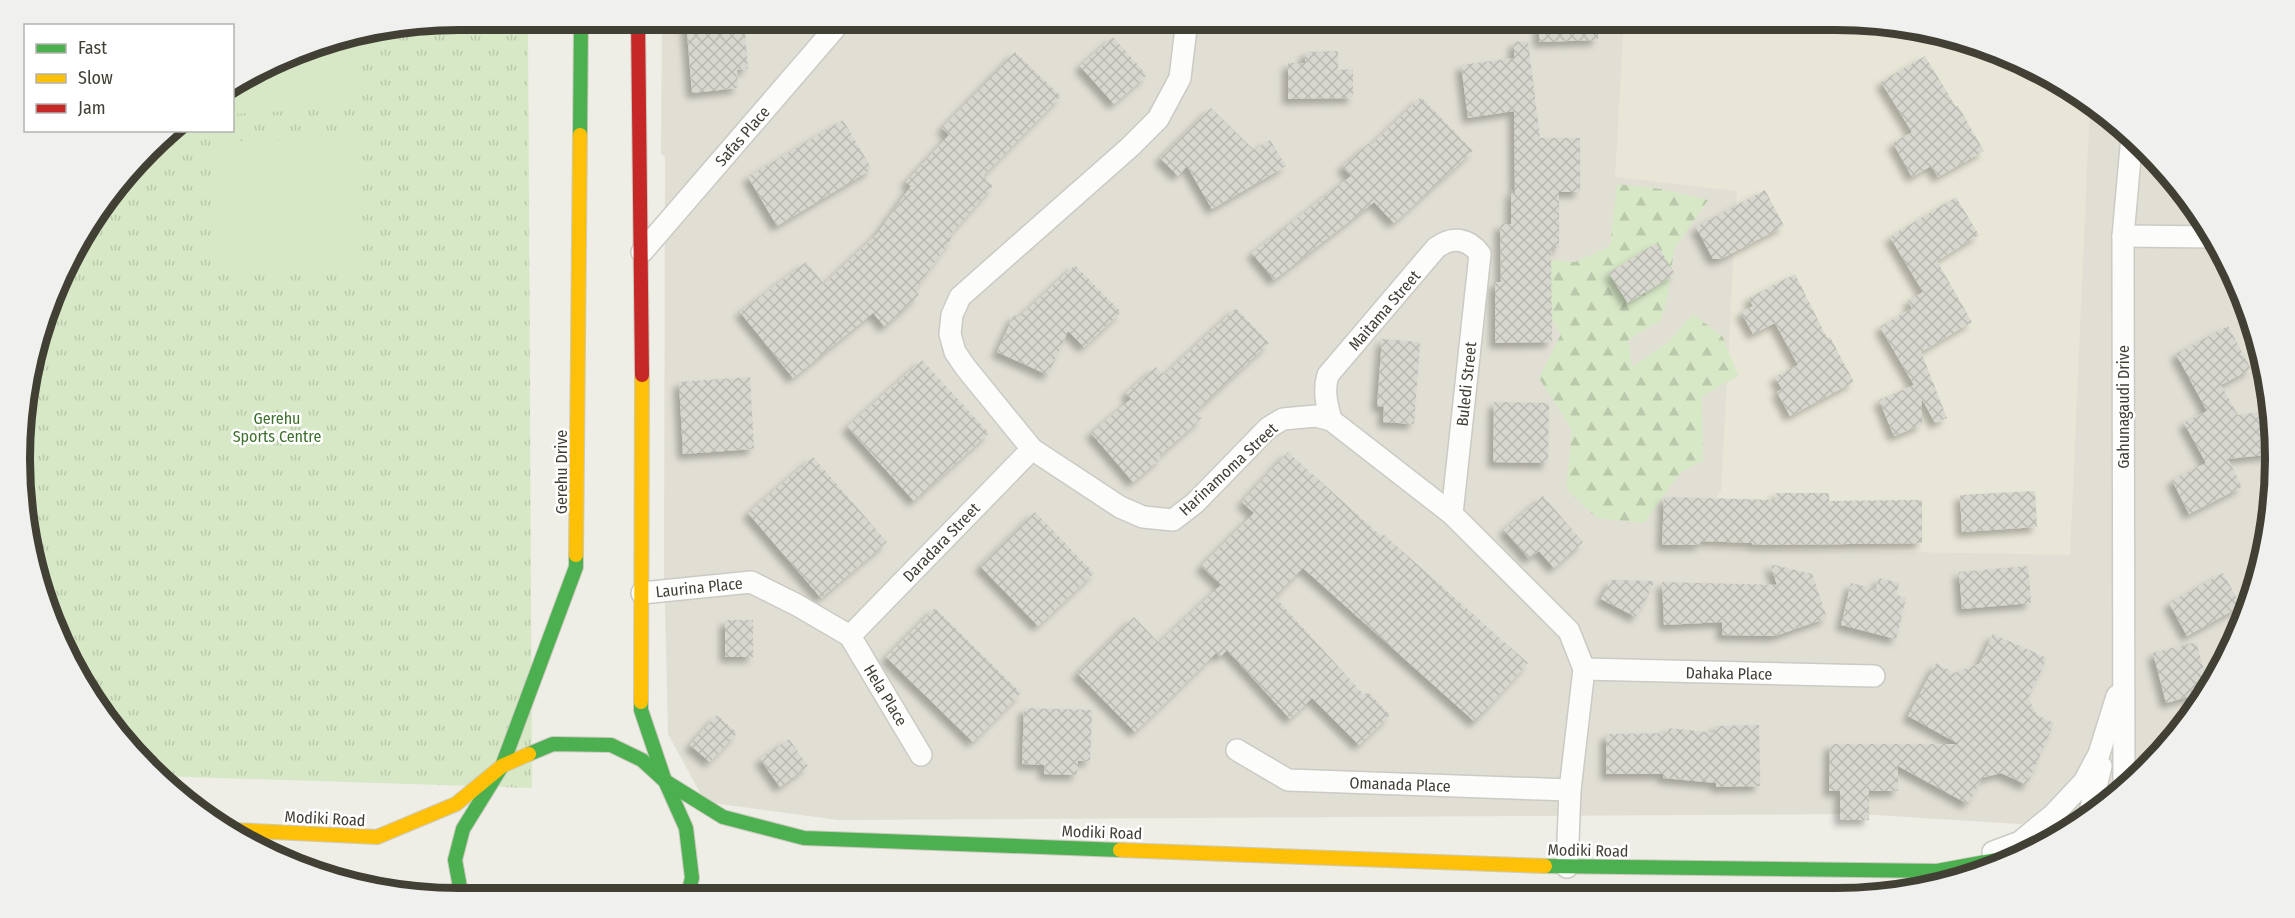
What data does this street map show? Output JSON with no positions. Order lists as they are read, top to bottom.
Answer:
{
  "streets": {
    "street": [
      "Safas Place",
      "Maitama Street",
      "Buledi Street",
      "Gahunagaudi Drive",
      "Harinamoma Street",
      "Gerehu Drive",
      "Daradara Street",
      "Laurina Place",
      "Dahaka Place",
      "Hela Place",
      "Omanada Place",
      "Modiki Road"
    ]
  },
  "crossings": [
    ["Maitama Street", "Buledi Street"],
    ["Maitama Street", "Harinamoma Street"],
    ["Harinamoma Street", "Daradara Street"],
    ["Gerehu Drive", "Modiki Road"],
    ["Daradara Street", "Laurina Place"],
    ["Daradara Street", "Hela Place"],
    ["Laurina Place", "Hela Place"]
  ],
  "parks": ["Gerehu Sports Centre"],
  "legend": ["Fast", "Slow", "Jam"]
}
